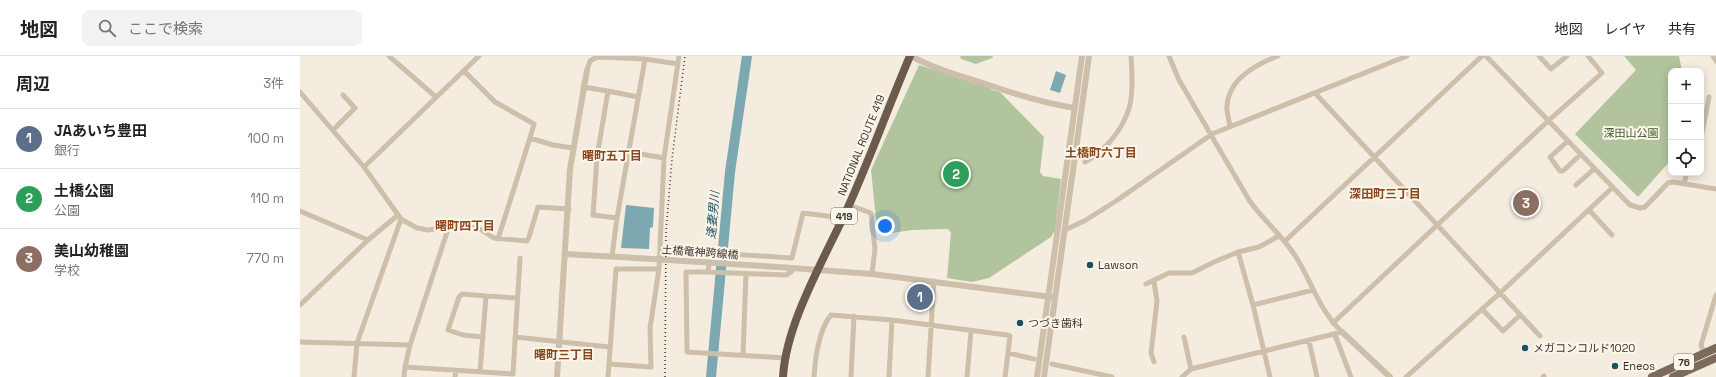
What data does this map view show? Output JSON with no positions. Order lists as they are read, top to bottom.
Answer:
{
  "streets": {
    "highway": ["NATIONAL ROUTE 419", "419"],
    "main road": ["76"],
    "street": ["土橋竜神跨線橋"]
  },
  "crossings": [
    ["NATIONAL ROUTE 419", "土橋竜神跨線橋"]
  ],
  "districts": [
    "土橋町六丁目",
    "曙町五丁目",
    "深田町三丁目",
    "曙町四丁目",
    "曙町三丁目"
  ],
  "water": ["逢妻男川"],
  "parks": ["深田山公園"],
  "places": [
    "Lawson",
    "つづき歯科",
    "メガコンコルド1020",
    "Eneos"
  ],
  "page": {
    "header": "地図",
    "search": "ここで検索",
    "nav": ["地図", "レイヤ", "共有"],
    "heading": ["周辺", "3件"],
    "map_buttons": ["+", "−"],
    "list": [
      {
        "mark": "1",
        "name": "JAあいち豊田",
        "note": "銀行",
        "value": "100 m"
      },
      {
        "mark": "2",
        "name": "土橋公園",
        "note": "公園",
        "value": "110 m"
      },
      {
        "mark": "3",
        "name": "美山幼稚園",
        "note": "学校",
        "value": "770 m"
      }
    ],
    "pins": ["2", "3", "1"]
  }
}
